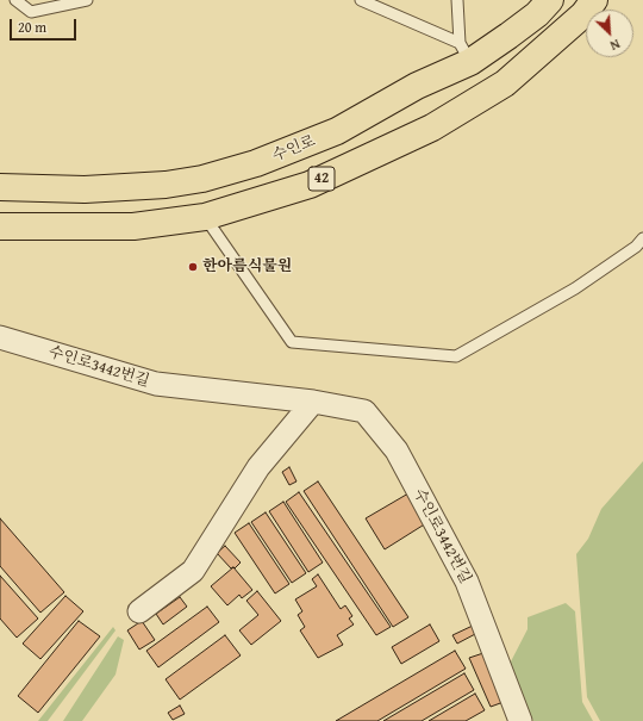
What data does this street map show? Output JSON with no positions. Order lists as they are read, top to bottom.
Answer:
{
  "streets": {
    "main road": ["수인로", "42"],
    "street": ["수인로3442번길"]
  },
  "places": ["한아름식물원"],
  "scale_bar": "20 m",
  "north": "bottom right"
}
